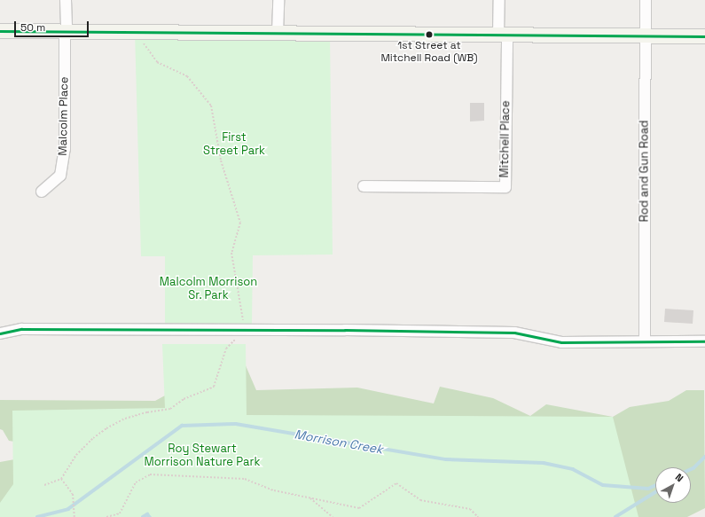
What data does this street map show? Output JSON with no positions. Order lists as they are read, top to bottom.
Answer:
{
  "streets": {
    "street": ["Malcolm Place", "Mitchell Place", "Rod and Gun Road"]
  },
  "water": ["Morrison Creek"],
  "parks": ["First Street Park", "Malcolm Morrison Sr. Park", "Roy Stewart Morrison Nature Park"],
  "places": ["1st Street at Mitchell Road (WB)"],
  "scale_bar": "50 m",
  "north": "top right"
}
